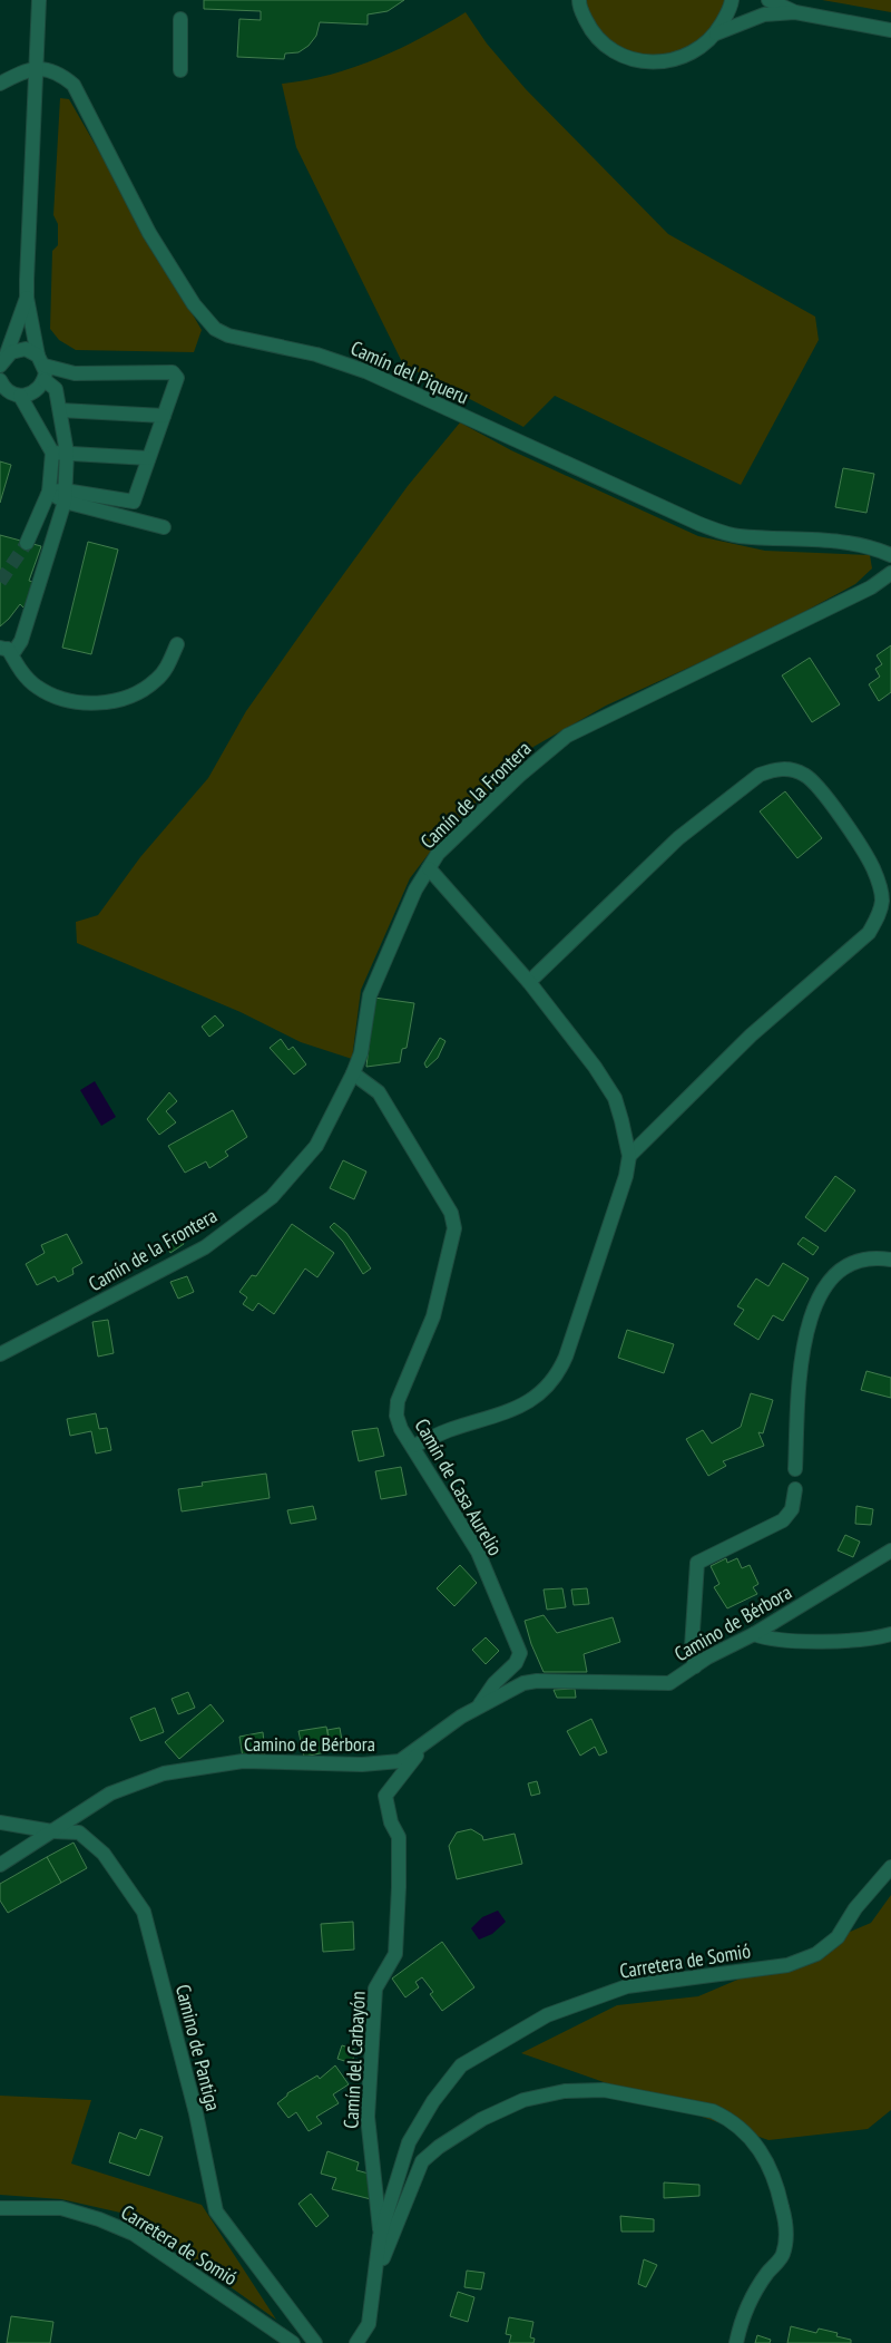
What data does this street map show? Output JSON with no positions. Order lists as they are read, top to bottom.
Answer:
{
  "streets": {
    "street": [
      "Camín del Piqueru",
      "Camín de la Frontera",
      "Camín de Casa Aurelio",
      "Camino de Bérbora",
      "Carretera de Somió",
      "Camino de Pantiga",
      "Camín del Carbayón"
    ]
  },
  "crossings": [
    ["Camín de la Frontera", "Camín de Casa Aurelio"],
    ["Camín de Casa Aurelio", "Camino de Bérbora"],
    ["Camino de Bérbora", "Camino de Pantiga"],
    ["Camino de Bérbora", "Camín del Carbayón"],
    ["Carretera de Somió", "Camín del Carbayón"]
  ]
}
